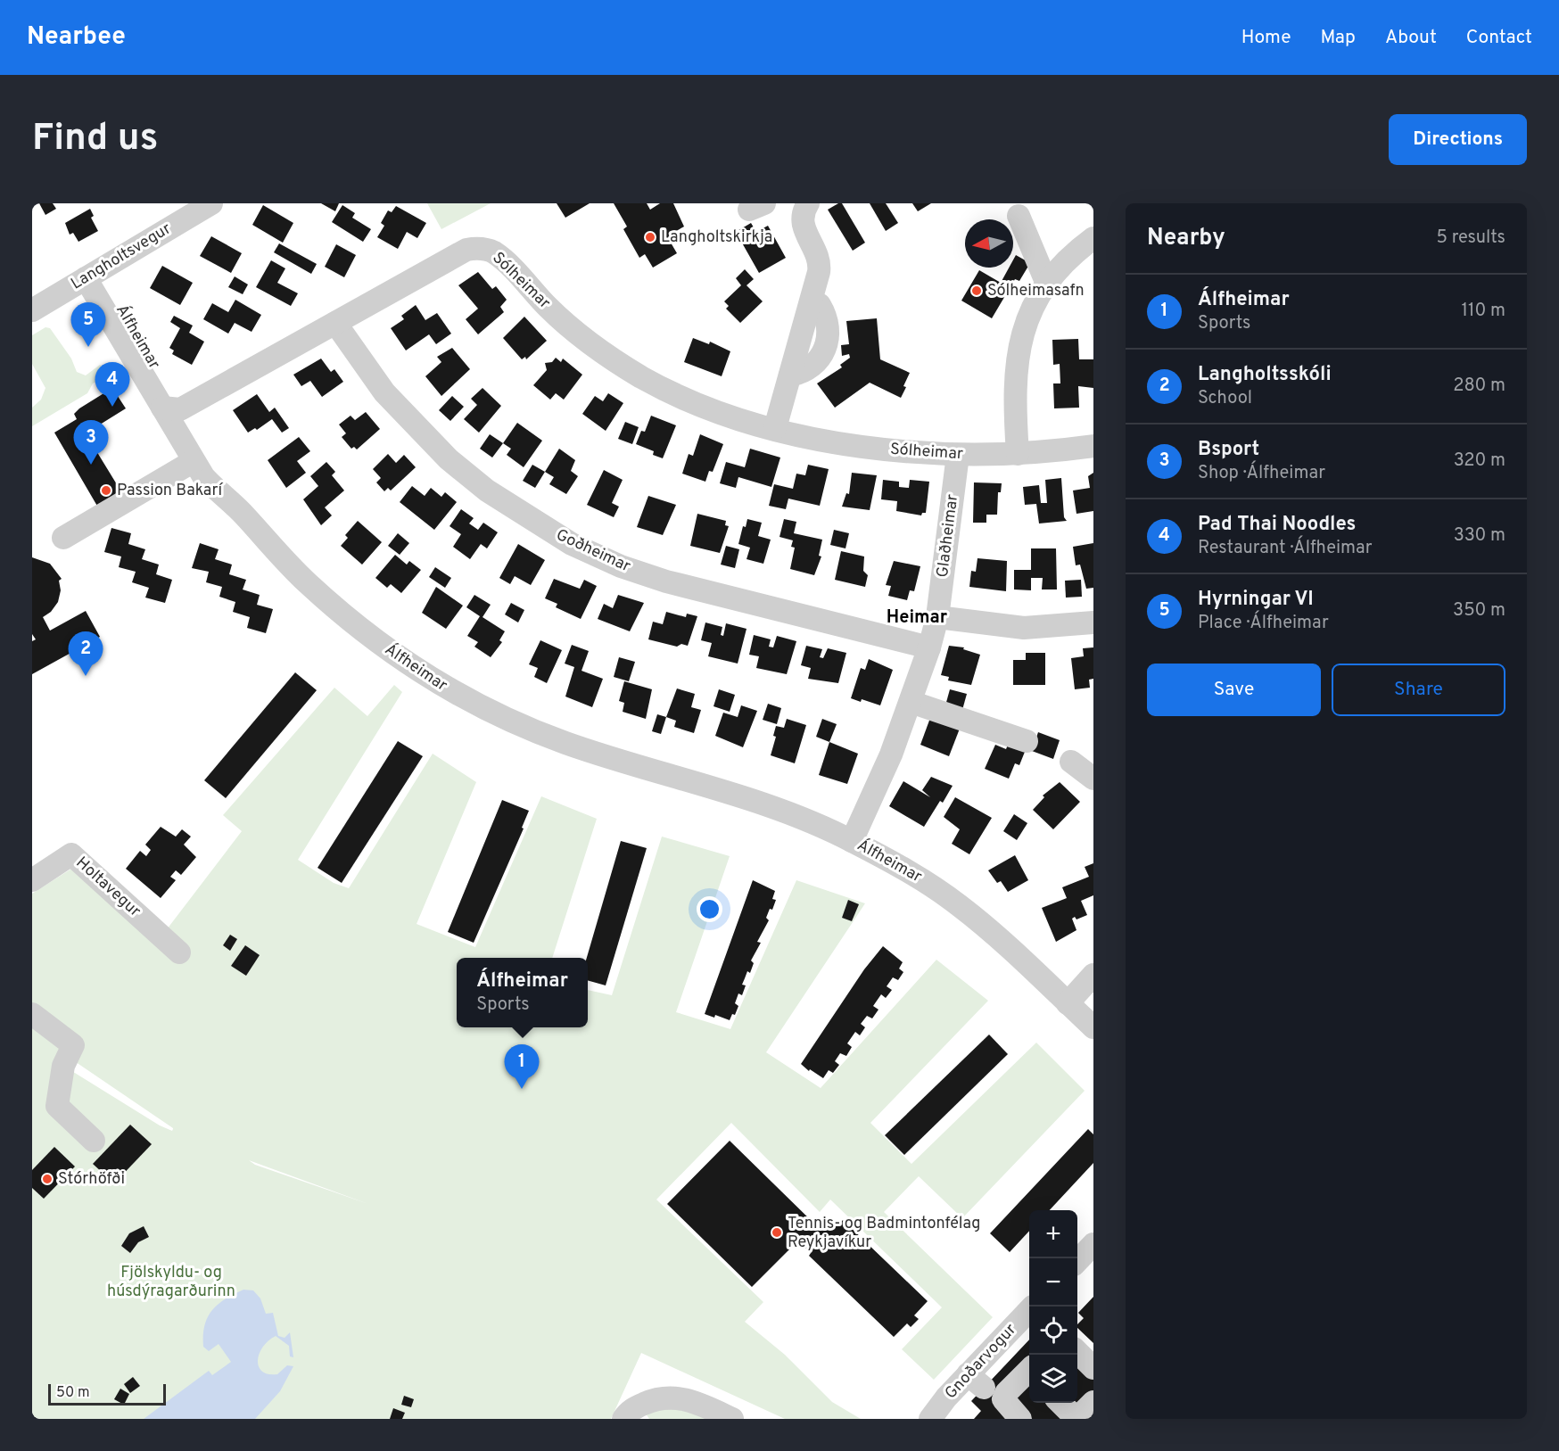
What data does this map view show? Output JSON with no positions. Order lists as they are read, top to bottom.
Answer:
{
  "streets": {
    "street": [
      "Langholtsvegur",
      "Sólheimar",
      "Álfheimar",
      "Glaðheimar",
      "Goðheimar",
      "Holtavegur",
      "Gnoðarvogur"
    ]
  },
  "crossings": [
    ["Langholtsvegur", "Álfheimar"],
    ["Sólheimar", "Álfheimar"],
    ["Sólheimar", "Glaðheimar"],
    ["Sólheimar", "Goðheimar"],
    ["Álfheimar", "Glaðheimar"],
    ["Glaðheimar", "Goðheimar"]
  ],
  "districts": ["Heimar"],
  "parks": ["Fjölskyldu- og húsdýragarðurinn"],
  "places": [
    "Langholtskirkja",
    "Sólheimasafn",
    "Passion Bakarí",
    "Stórhöfði",
    "Tennis- og Badmintonfélag Reykjavíkur"
  ],
  "scale_bar": "50 m",
  "north": "left",
  "page": {
    "header": "Nearbee",
    "nav": [
      "Home",
      "Map",
      "About",
      "Contact"
    ],
    "buttons": [
      "Directions",
      ["Save", "Share"]
    ],
    "title": "Find us",
    "heading": ["Nearby", "5 results"],
    "list": [
      {
        "mark": "1",
        "name": "Álfheimar",
        "note": "Sports",
        "value": "110 m"
      },
      {
        "mark": "2",
        "name": "Langholtsskóli",
        "note": "School",
        "value": "280 m"
      },
      {
        "mark": "3",
        "name": "Bsport",
        "note": "Shop · Álfheimar",
        "value": "320 m"
      },
      {
        "mark": "4",
        "name": "Pad Thai Noodles",
        "note": "Restaurant · Álfheimar",
        "value": "330 m"
      },
      {
        "mark": "5",
        "name": "Hyrningar VI",
        "note": "Place · Álfheimar",
        "value": "350 m"
      }
    ],
    "pins": [
      "5",
      "4",
      "3",
      "2",
      "1"
    ],
    "popup": ["Álfheimar", "Sports"],
    "map_buttons": ["+", "−"],
    "scale": "50 m"
  }
}
